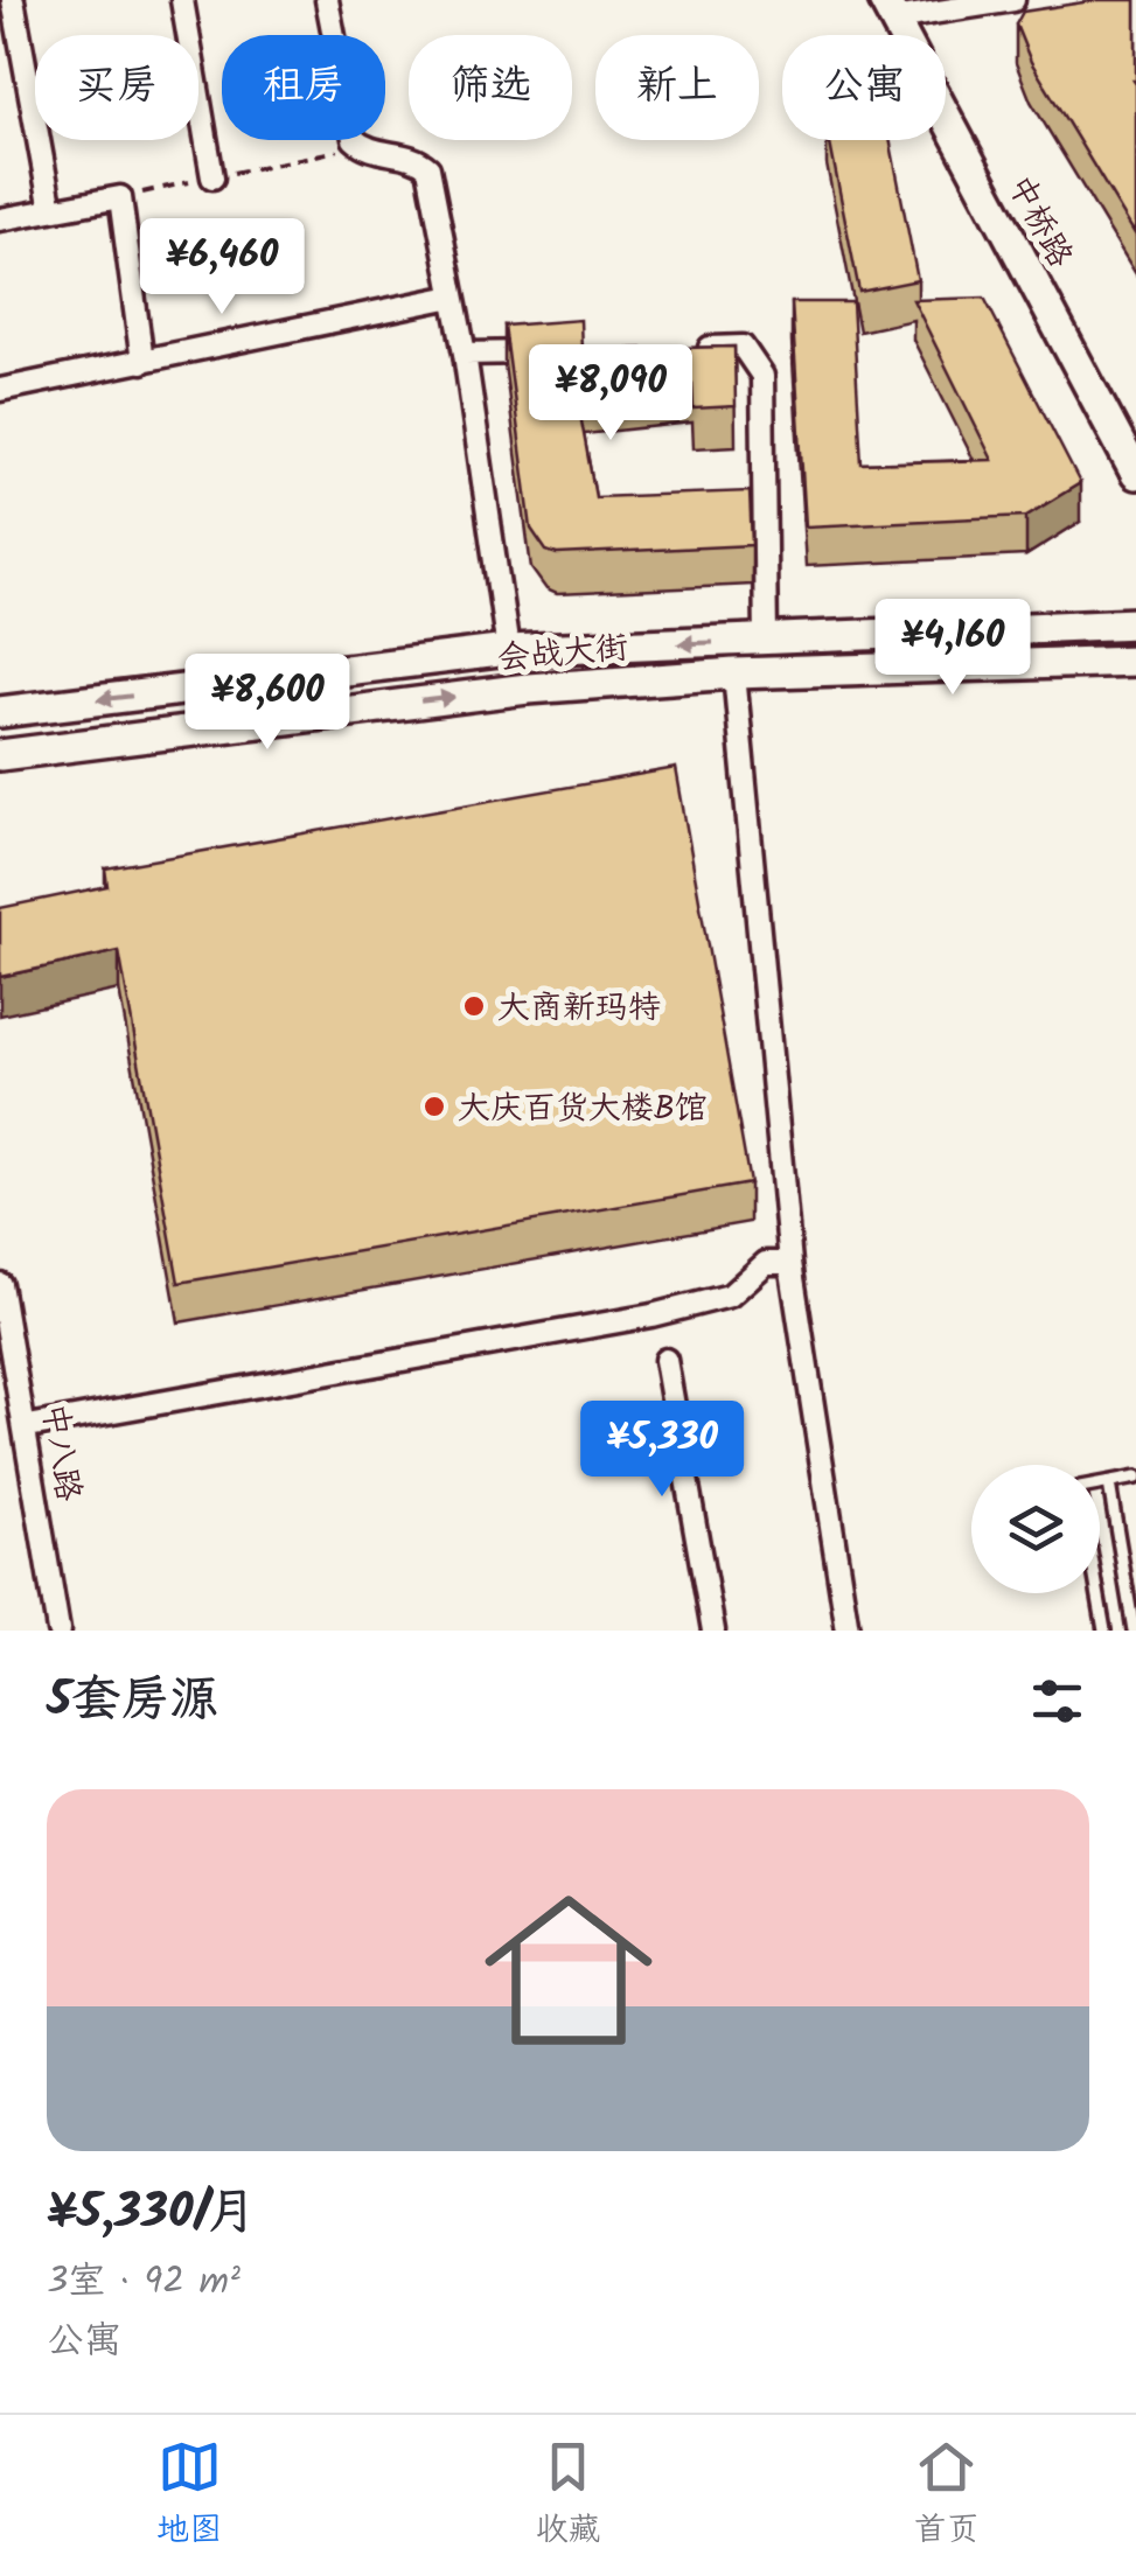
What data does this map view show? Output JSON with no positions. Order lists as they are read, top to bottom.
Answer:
{
  "streets": {
    "main road": ["中桥路", "会战大街"],
    "street": ["中八路"]
  },
  "places": ["大商新玛特", "大庆百货大楼B馆"],
  "page": {
    "chip": [
      "买房",
      "租房",
      "筛选",
      "新上",
      "公寓"
    ],
    "price": [
      "¥6,460",
      "¥8,090",
      "¥4,160",
      "¥8,600",
      "¥5,330"
    ],
    "heading": "5套房源",
    "list": [
      {
        "name": "¥5,330/月",
        "note": "3室 · 92 m² · 公寓"
      }
    ],
    "tabs": ["地图", "收藏", "首页"]
  }
}
